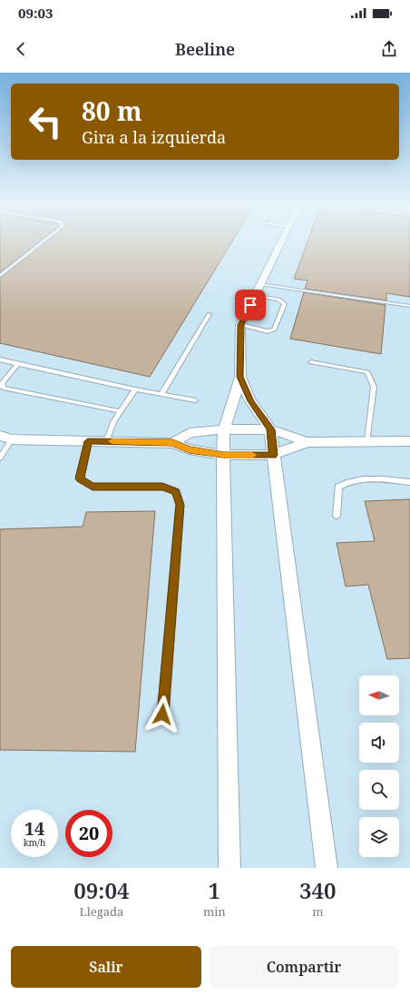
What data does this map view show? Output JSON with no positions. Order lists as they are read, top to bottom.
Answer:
{
  "north": "left",
  "page": {
    "status": "09:03",
    "header": "Beeline",
    "turn": ["80 m", "Gira a la izquierda"],
    "speed": "14 km/h",
    "limit": "20",
    "eta": [
      "09:04",
      "Llegada",
      "1",
      "min",
      "340",
      "m"
    ],
    "buttons": ["Salir", "Compartir"]
  }
}
